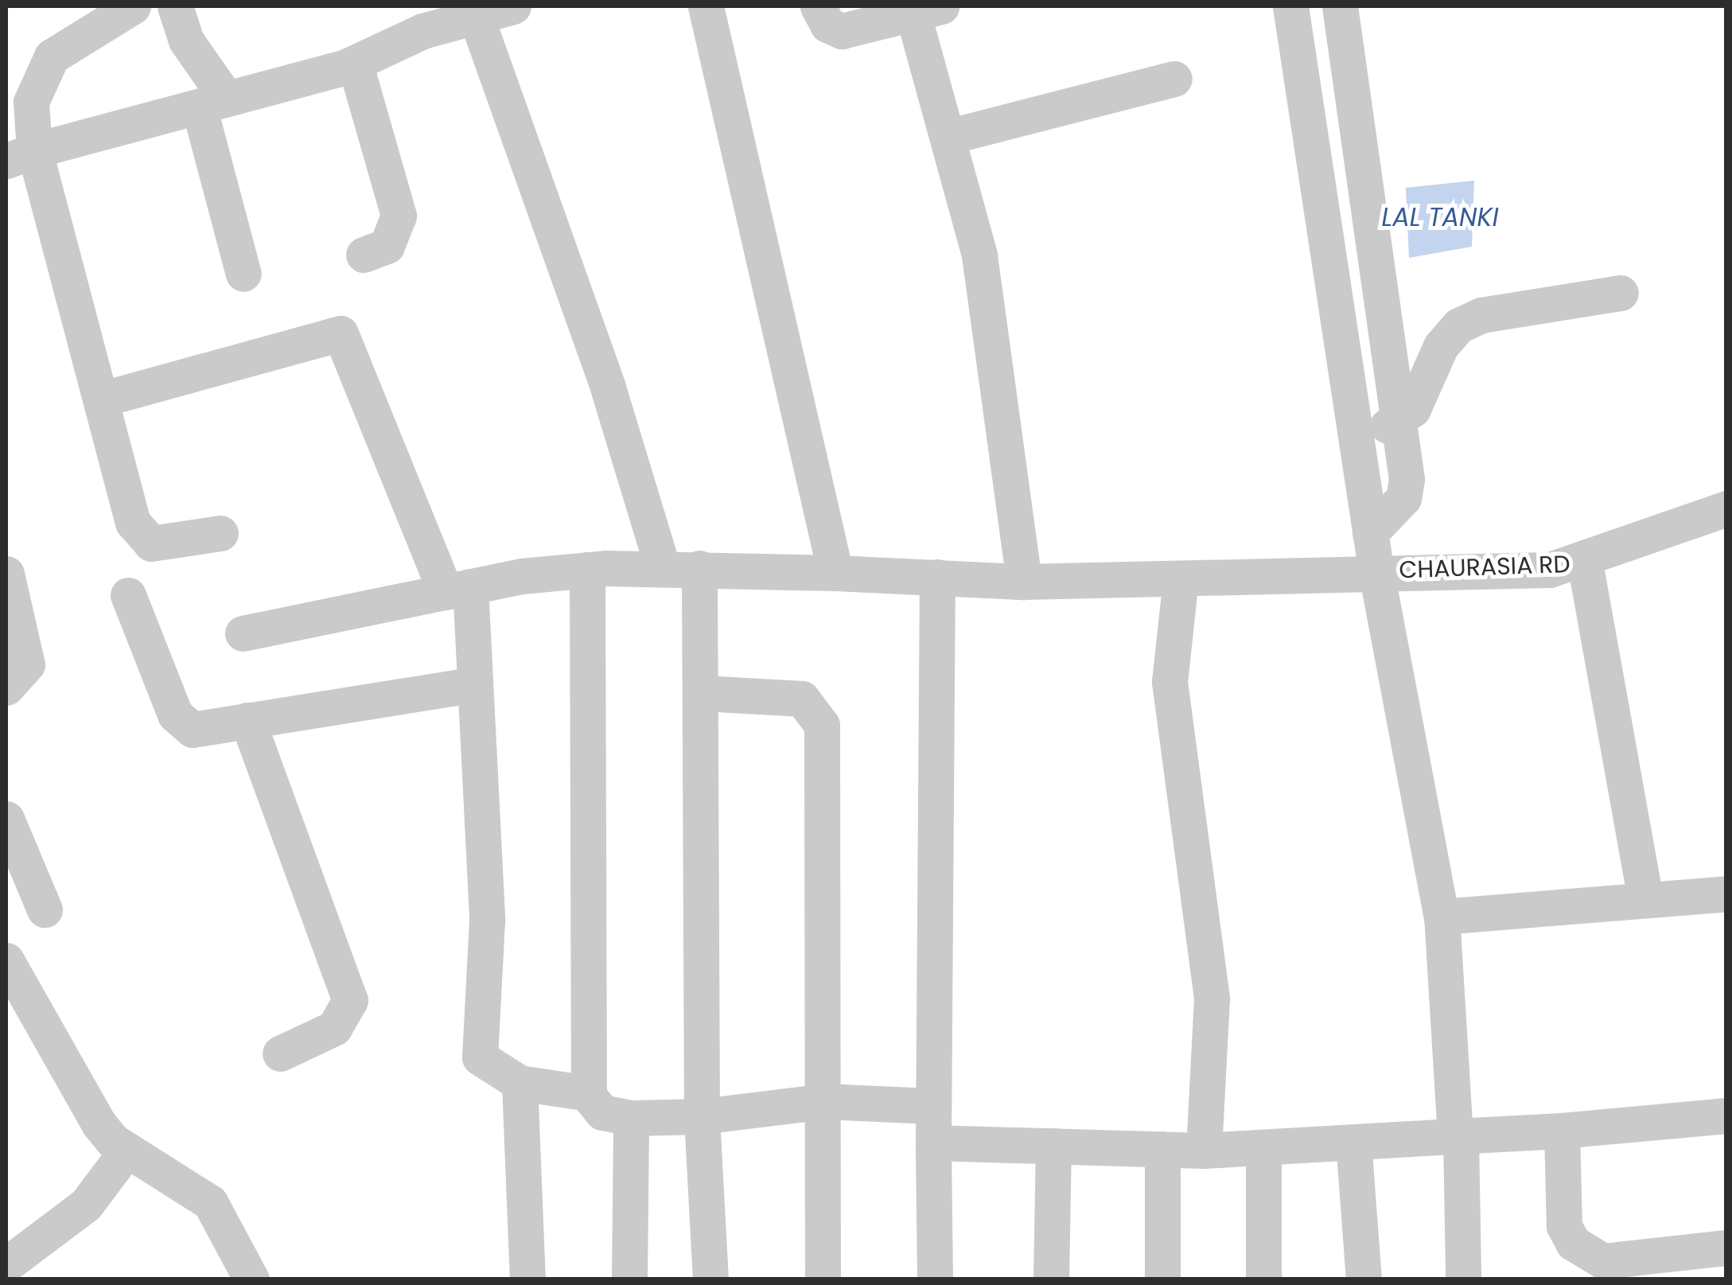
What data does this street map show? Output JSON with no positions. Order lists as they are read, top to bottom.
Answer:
{
  "streets": {
    "street": ["CHAURASIA RD"]
  },
  "water": ["LAL TANKI"]
}
